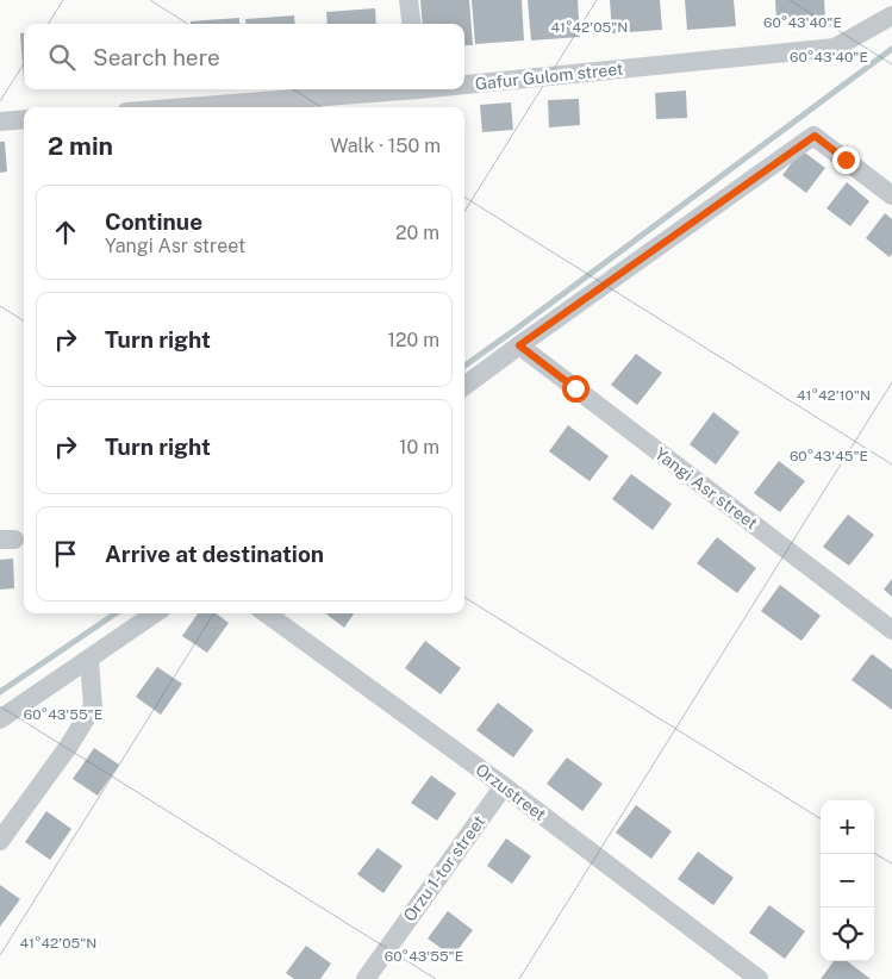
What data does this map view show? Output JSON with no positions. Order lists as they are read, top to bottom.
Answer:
{
  "streets": {
    "street": [
      "Gafur Gulom street",
      "Yangi Asr street",
      "Orzustreet",
      "Orzu 1-tor street"
    ]
  },
  "crossings": [
    ["Orzustreet", "Orzu 1-tor street"]
  ],
  "page": {
    "search": "Search here",
    "heading": ["2 min", "Walk · 150 m"],
    "list": [
      ["Continue", "Yangi Asr street", "20 m"],
      ["Turn right", "120 m"],
      ["Turn right", "10 m"],
      "Arrive at destination"
    ],
    "map_buttons": ["+", "−"]
  },
  "coordinates": [
    "60°43'40\"E",
    "41°42'05\"N",
    "41°42'10\"N",
    "60°43'45\"E",
    "60°43'55\"E"
  ]
}
